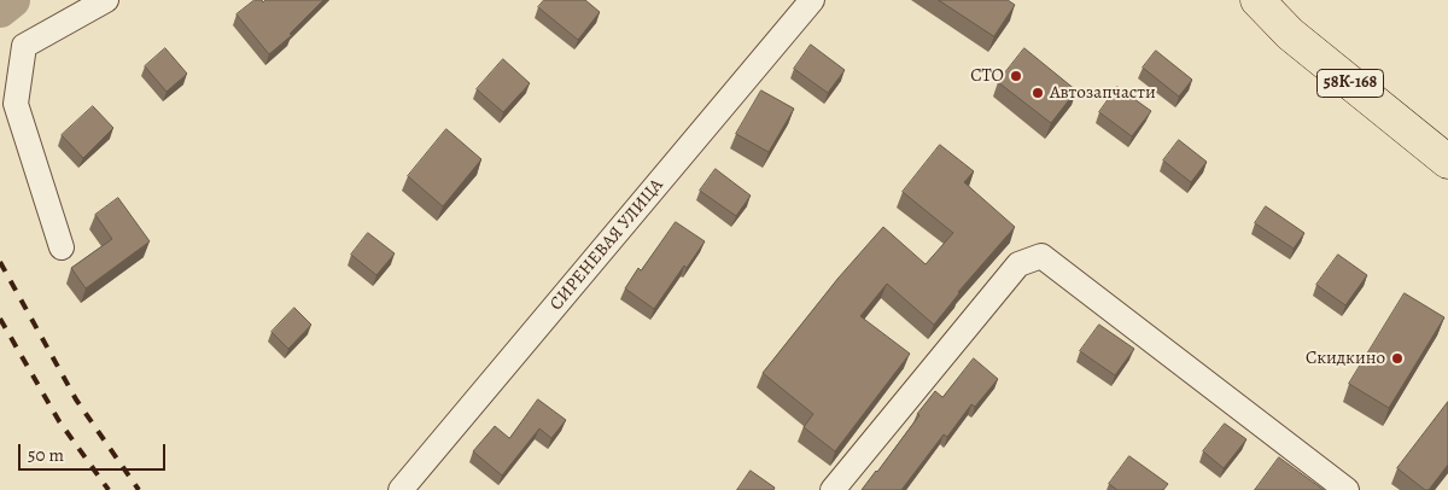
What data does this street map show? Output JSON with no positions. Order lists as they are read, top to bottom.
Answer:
{
  "streets": {
    "main road": ["58К-168"],
    "street": ["СИРЕНЕВАЯ УЛИЦА"]
  },
  "places": ["СТО", "Автозапчасти", "Скидкино"],
  "scale_bar": "50 m"
}
